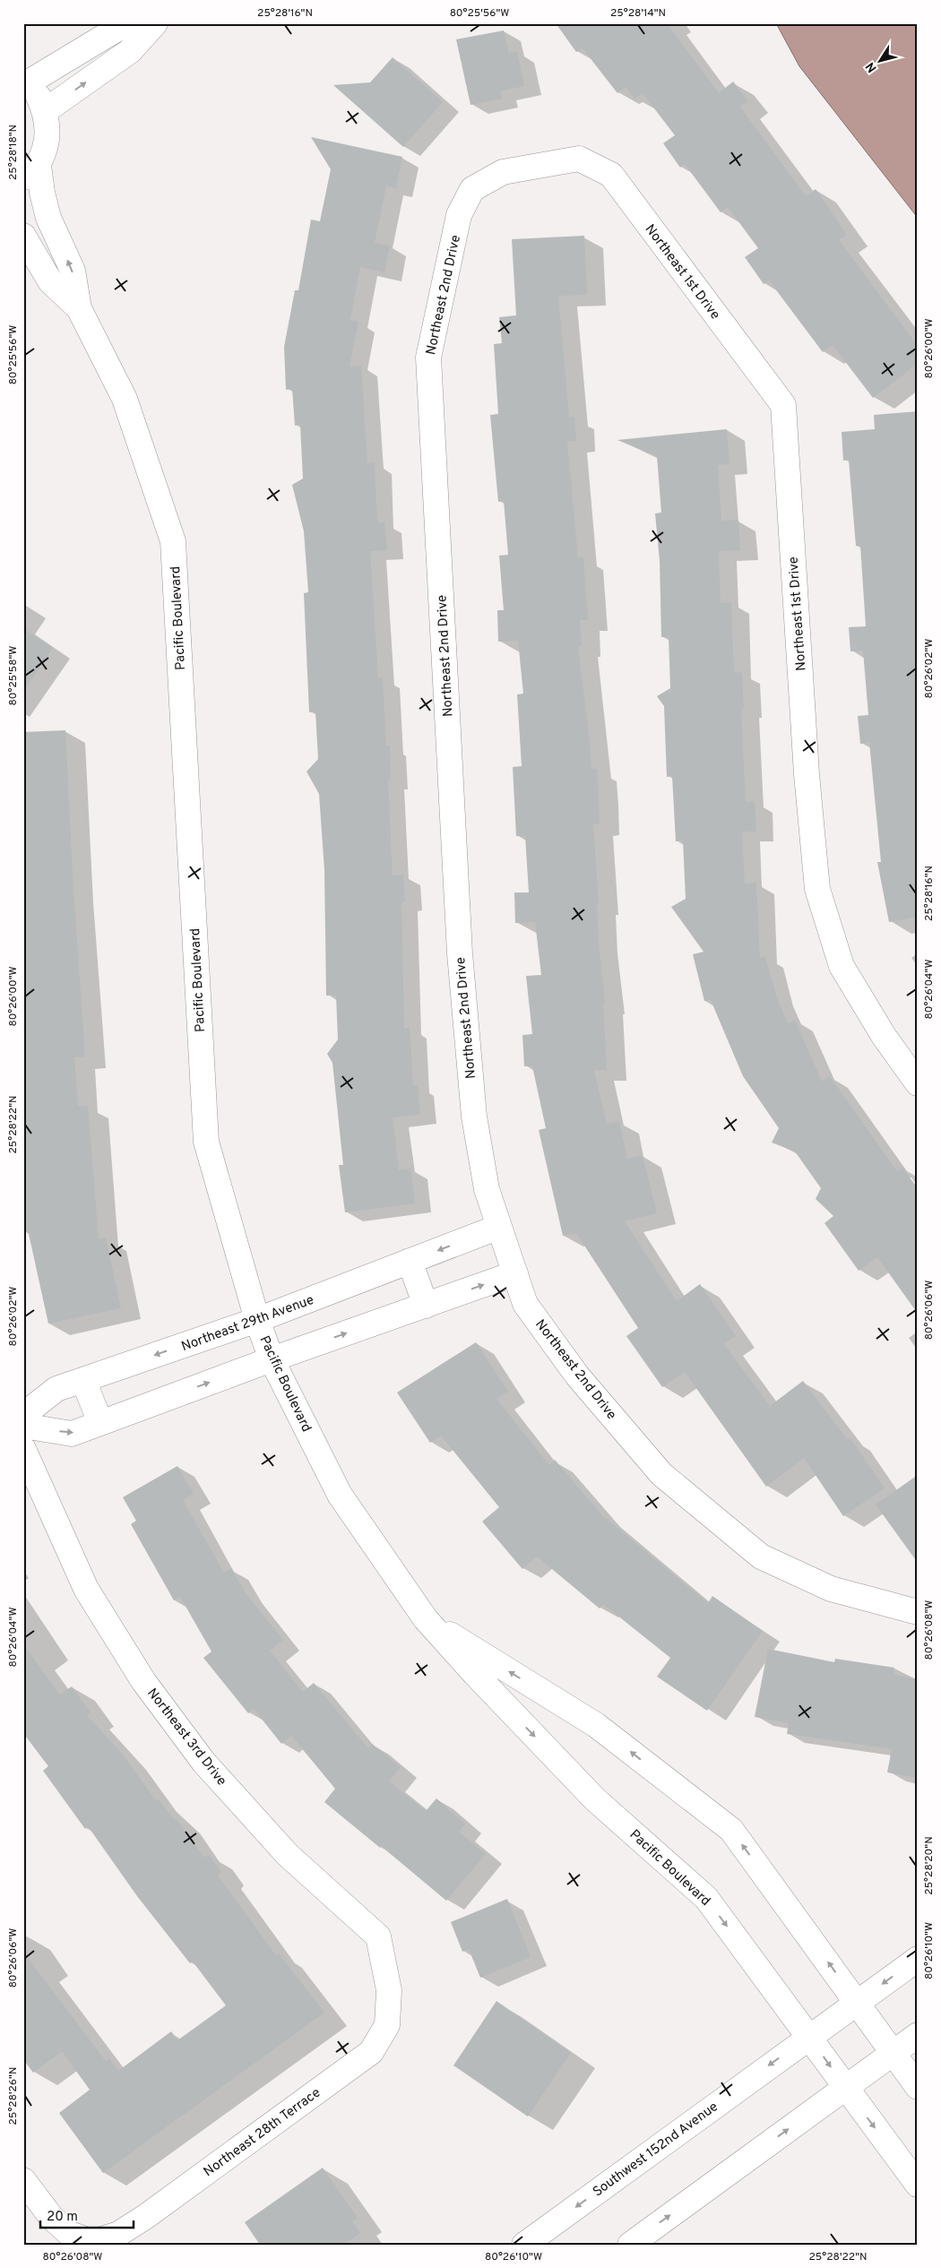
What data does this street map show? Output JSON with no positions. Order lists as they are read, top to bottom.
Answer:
{
  "streets": {
    "street": [
      "Northeast 1st Drive",
      "Northeast 2nd Drive",
      "Pacific Boulevard",
      "Northeast 29th Avenue",
      "Northeast 3rd Drive",
      "Northeast 28th Terrace",
      "Southwest 152nd Avenue"
    ]
  },
  "crossings": [
    ["Northeast 1st Drive", "Northeast 2nd Drive"],
    ["Northeast 2nd Drive", "Northeast 29th Avenue"],
    ["Pacific Boulevard", "Northeast 29th Avenue"],
    ["Pacific Boulevard", "Southwest 152nd Avenue"],
    ["Northeast 3rd Drive", "Northeast 28th Terrace"]
  ],
  "scale_bar": "20 m",
  "north": "bottom left",
  "coordinates": [
    "25°28'16\"N",
    "80°25'56\"W",
    "25°28'14\"N",
    "25°28'18\"N",
    "80°26'00\"W",
    "80°26'02\"W",
    "80°25'58\"W",
    "80°26'04\"W",
    "25°28'22\"N",
    "80°26'06\"W",
    "80°26'08\"W",
    "25°28'20\"N",
    "80°26'10\"W",
    "25°28'26\"N"
  ]
}
